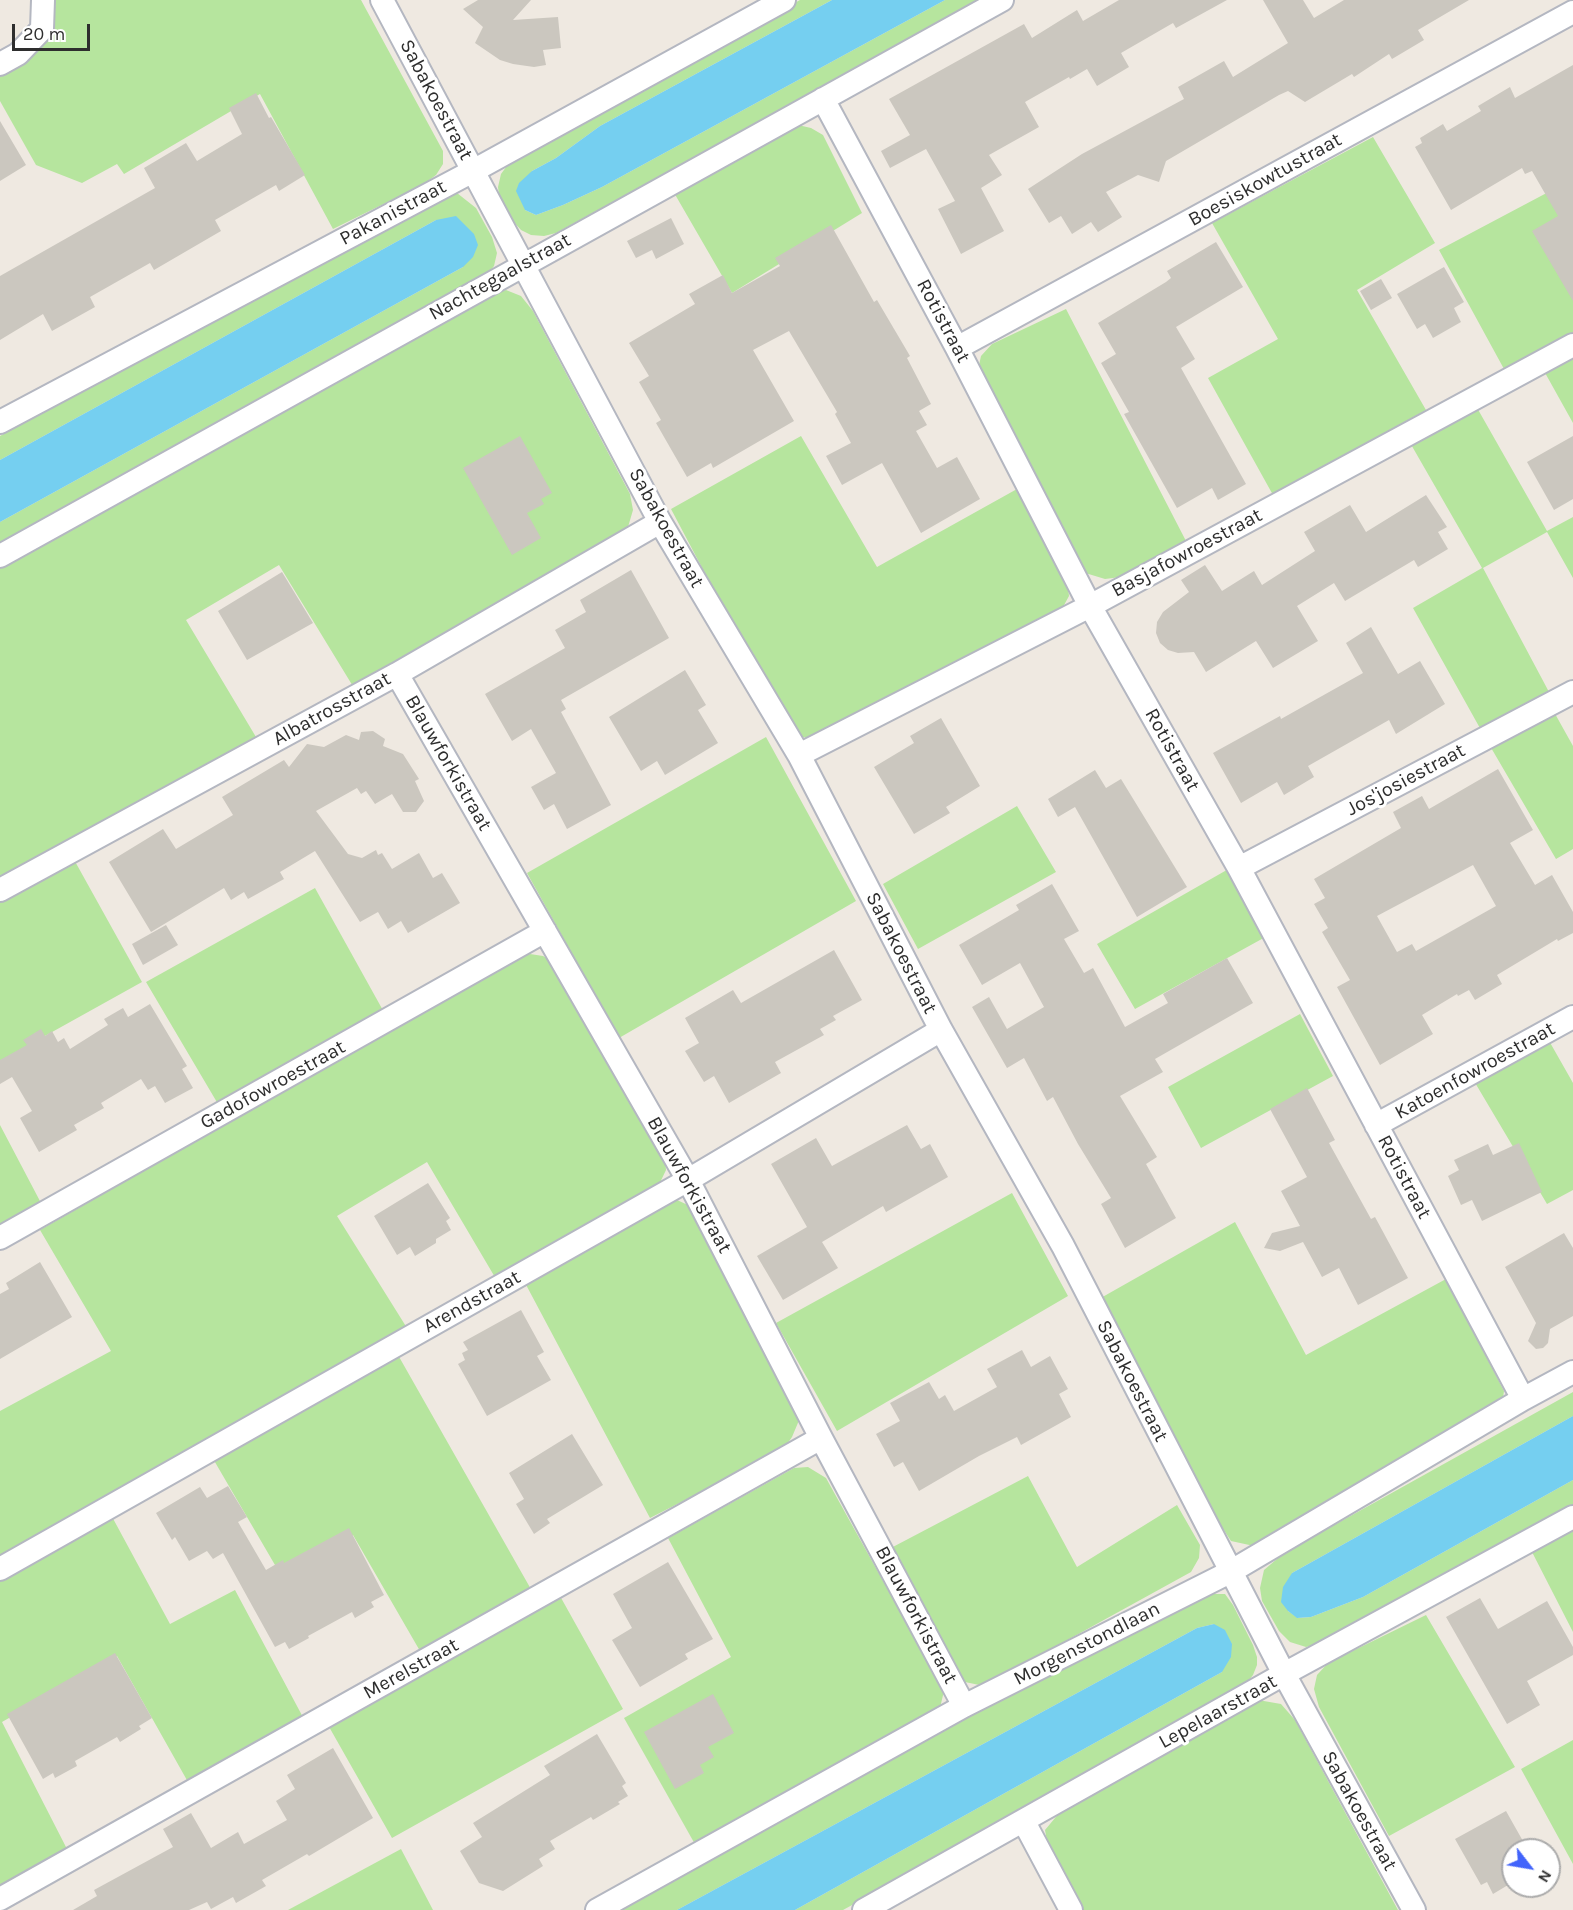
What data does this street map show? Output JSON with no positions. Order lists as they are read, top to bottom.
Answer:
{
  "streets": {
    "street": [
      "Sabakoestraat",
      "Boesiskowtustraat",
      "Pakanistraat",
      "Nachtegaalstraat",
      "Rotistraat",
      "Basjafowroestraat",
      "Albatrosstraat",
      "Blauwforkistraat",
      "Jos'josiestraat",
      "Katoenfowroestraat",
      "Gadofowroestraat",
      "Arendstraat",
      "Morgenstondlaan",
      "Merelstraat",
      "Lepelaarstraat"
    ]
  },
  "crossings": [
    ["Sabakoestraat", "Pakanistraat"],
    ["Sabakoestraat", "Nachtegaalstraat"],
    ["Sabakoestraat", "Basjafowroestraat"],
    ["Sabakoestraat", "Albatrosstraat"],
    ["Sabakoestraat", "Arendstraat"],
    ["Sabakoestraat", "Morgenstondlaan"],
    ["Sabakoestraat", "Lepelaarstraat"],
    ["Boesiskowtustraat", "Rotistraat"],
    ["Nachtegaalstraat", "Rotistraat"],
    ["Rotistraat", "Basjafowroestraat"],
    ["Rotistraat", "Jos'josiestraat"],
    ["Rotistraat", "Katoenfowroestraat"],
    ["Rotistraat", "Morgenstondlaan"],
    ["Albatrosstraat", "Blauwforkistraat"],
    ["Blauwforkistraat", "Gadofowroestraat"],
    ["Blauwforkistraat", "Arendstraat"],
    ["Blauwforkistraat", "Morgenstondlaan"],
    ["Blauwforkistraat", "Merelstraat"]
  ],
  "scale_bar": "20 m",
  "north": "bottom right"
}
